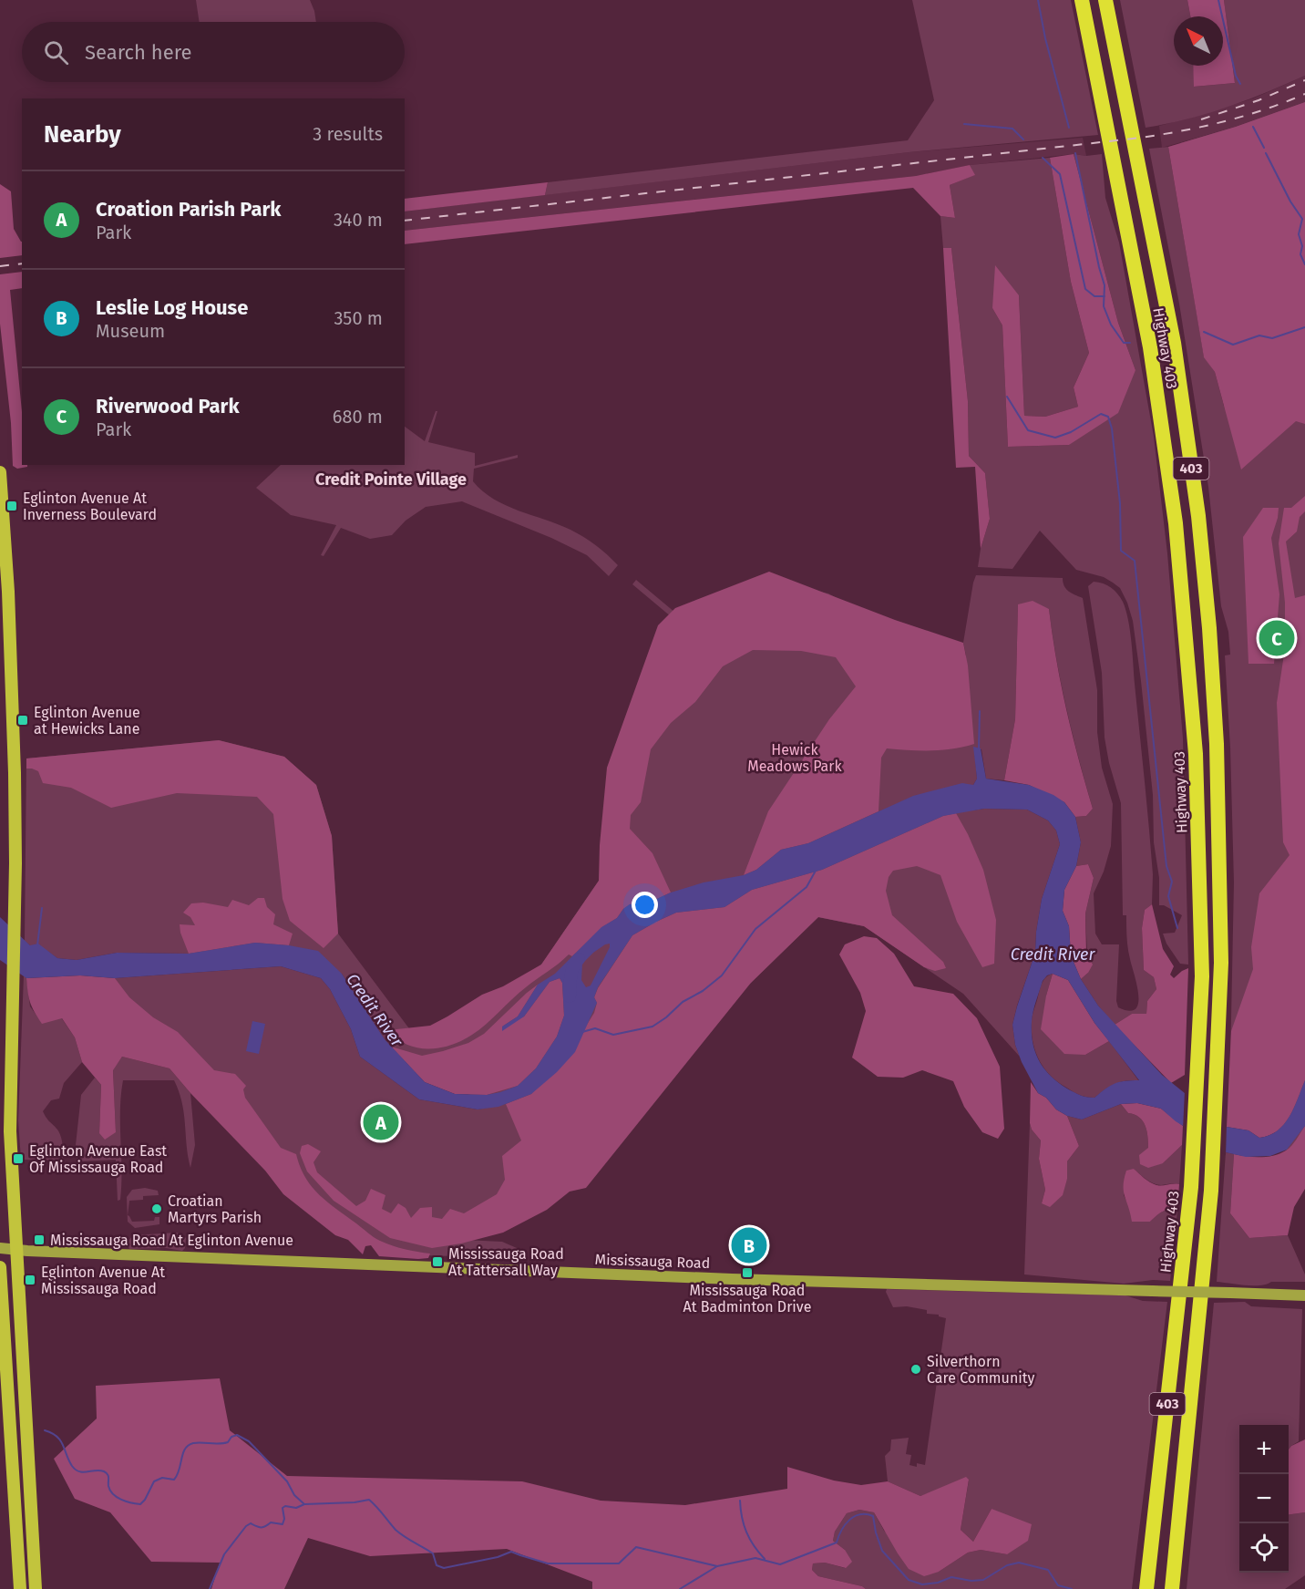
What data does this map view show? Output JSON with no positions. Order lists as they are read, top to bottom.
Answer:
{
  "streets": {
    "highway": ["Highway 403", "403"],
    "main road": ["Mississauga Road"]
  },
  "districts": ["Credit Pointe Village"],
  "water": ["Credit River"],
  "parks": ["Hewick Meadows Park"],
  "places": {
    "transit": [
      "Eglinton Avenue At Inverness Boulevard",
      "Eglinton Avenue at Hewicks Lane",
      "Eglinton Avenue East Of Mississauga Road",
      "Mississauga Road At Eglinton Avenue",
      "Mississauga Road At Tattersall Way",
      "Mississauga Road At Badminton Drive",
      "Eglinton Avenue At Mississauga Road"
    ],
    "other": ["Croatian Martyrs Parish", "Silverthorn Care Community"]
  },
  "north": "top left",
  "page": {
    "search": "Search here",
    "heading": ["Nearby", "3 results"],
    "list": [
      {
        "mark": "A",
        "name": "Croation Parish Park",
        "note": "Park",
        "value": "340 m"
      },
      {
        "mark": "B",
        "name": "Leslie Log House",
        "note": "Museum",
        "value": "350 m"
      },
      {
        "mark": "C",
        "name": "Riverwood Park",
        "note": "Park",
        "value": "680 m"
      }
    ],
    "pins": ["C", "A", "B"],
    "map_buttons": ["+", "−"]
  }
}
